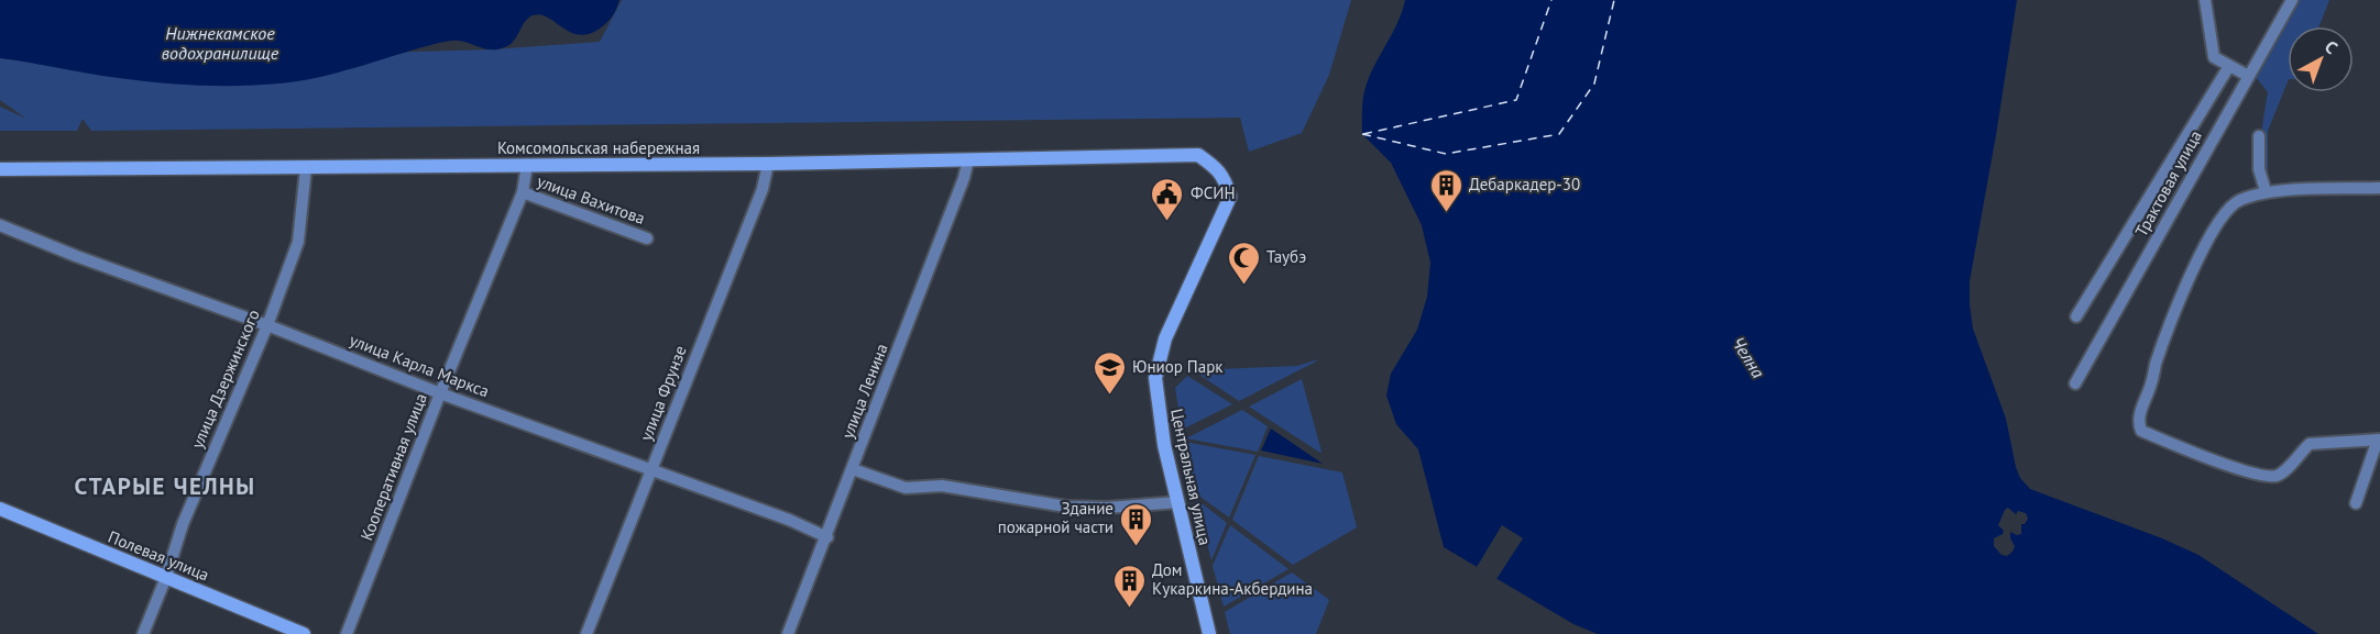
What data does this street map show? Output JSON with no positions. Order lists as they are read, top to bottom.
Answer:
{
  "streets": {
    "street": [
      "Комсомольская набережная",
      "Трактовая улица",
      "улица Вахитова",
      "улица Карла Маркса",
      "улица Дзержинского",
      "улица Ленина",
      "улица Фрунзе",
      "Кооперативная улица",
      "Центральная улица",
      "Полевая улица"
    ]
  },
  "crossings": [
    ["Комсомольская набережная", "улица Дзержинского"],
    ["Комсомольская набережная", "улица Ленина"],
    ["Комсомольская набережная", "улица Фрунзе"],
    ["Комсомольская набережная", "Кооперативная улица"],
    ["Комсомольская набережная", "Центральная улица"],
    ["улица Вахитова", "Кооперативная улица"],
    ["улица Карла Маркса", "улица Дзержинского"],
    ["улица Карла Маркса", "улица Ленина"],
    ["улица Карла Маркса", "улица Фрунзе"],
    ["улица Карла Маркса", "Кооперативная улица"],
    ["улица Дзержинского", "Полевая улица"]
  ],
  "districts": ["СТАРЫЕ ЧЕЛНЫ"],
  "water": ["Нижнекамское водохранилище", "Челна"],
  "places": {
    "building": ["Дебаркадер-30", "Здание пожарной части", "Дом Кукаркина-Акбердина"],
    "public building": ["ФСИН"],
    "mosque": ["Таубэ"],
    "school or university": ["Юниор Парк"]
  },
  "north": "top right"
}
